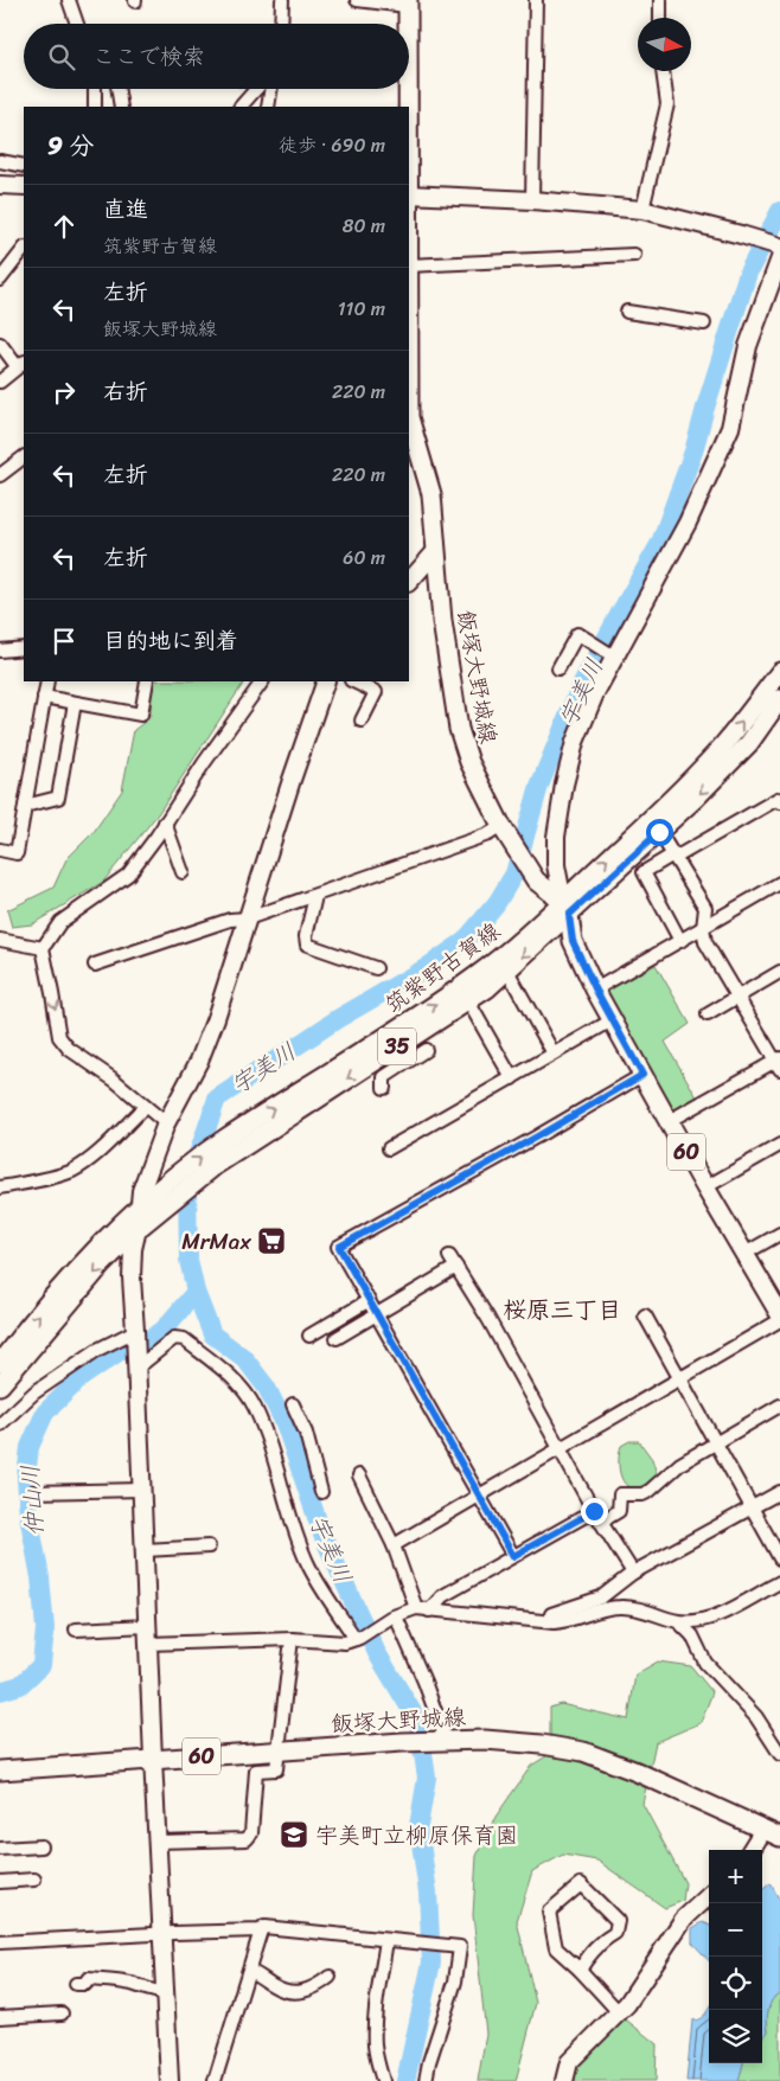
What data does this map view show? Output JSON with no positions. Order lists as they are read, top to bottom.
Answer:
{
  "streets": {
    "main road": [
      "飯塚大野城線",
      "筑紫野古賀線",
      "35",
      "60"
    ]
  },
  "crossings": [
    ["飯塚大野城線", "筑紫野古賀線"],
    ["飯塚大野城線", "60"],
    ["筑紫野古賀線", "60"]
  ],
  "districts": ["桜原三丁目"],
  "water": ["宇美川", "仲山川"],
  "places": {
    "supermarket": ["MrMax"],
    "school or university": ["宇美町立柳原保育園"]
  },
  "north": "right",
  "page": {
    "search": "ここで検索",
    "heading": ["9 分", "徒歩 · 690 m"],
    "list": [
      ["直進", "筑紫野古賀線", "80 m"],
      ["左折", "飯塚大野城線", "110 m"],
      ["右折", "220 m"],
      ["左折", "220 m"],
      ["左折", "60 m"],
      "目的地に到着"
    ],
    "map_buttons": ["+", "−"]
  }
}
